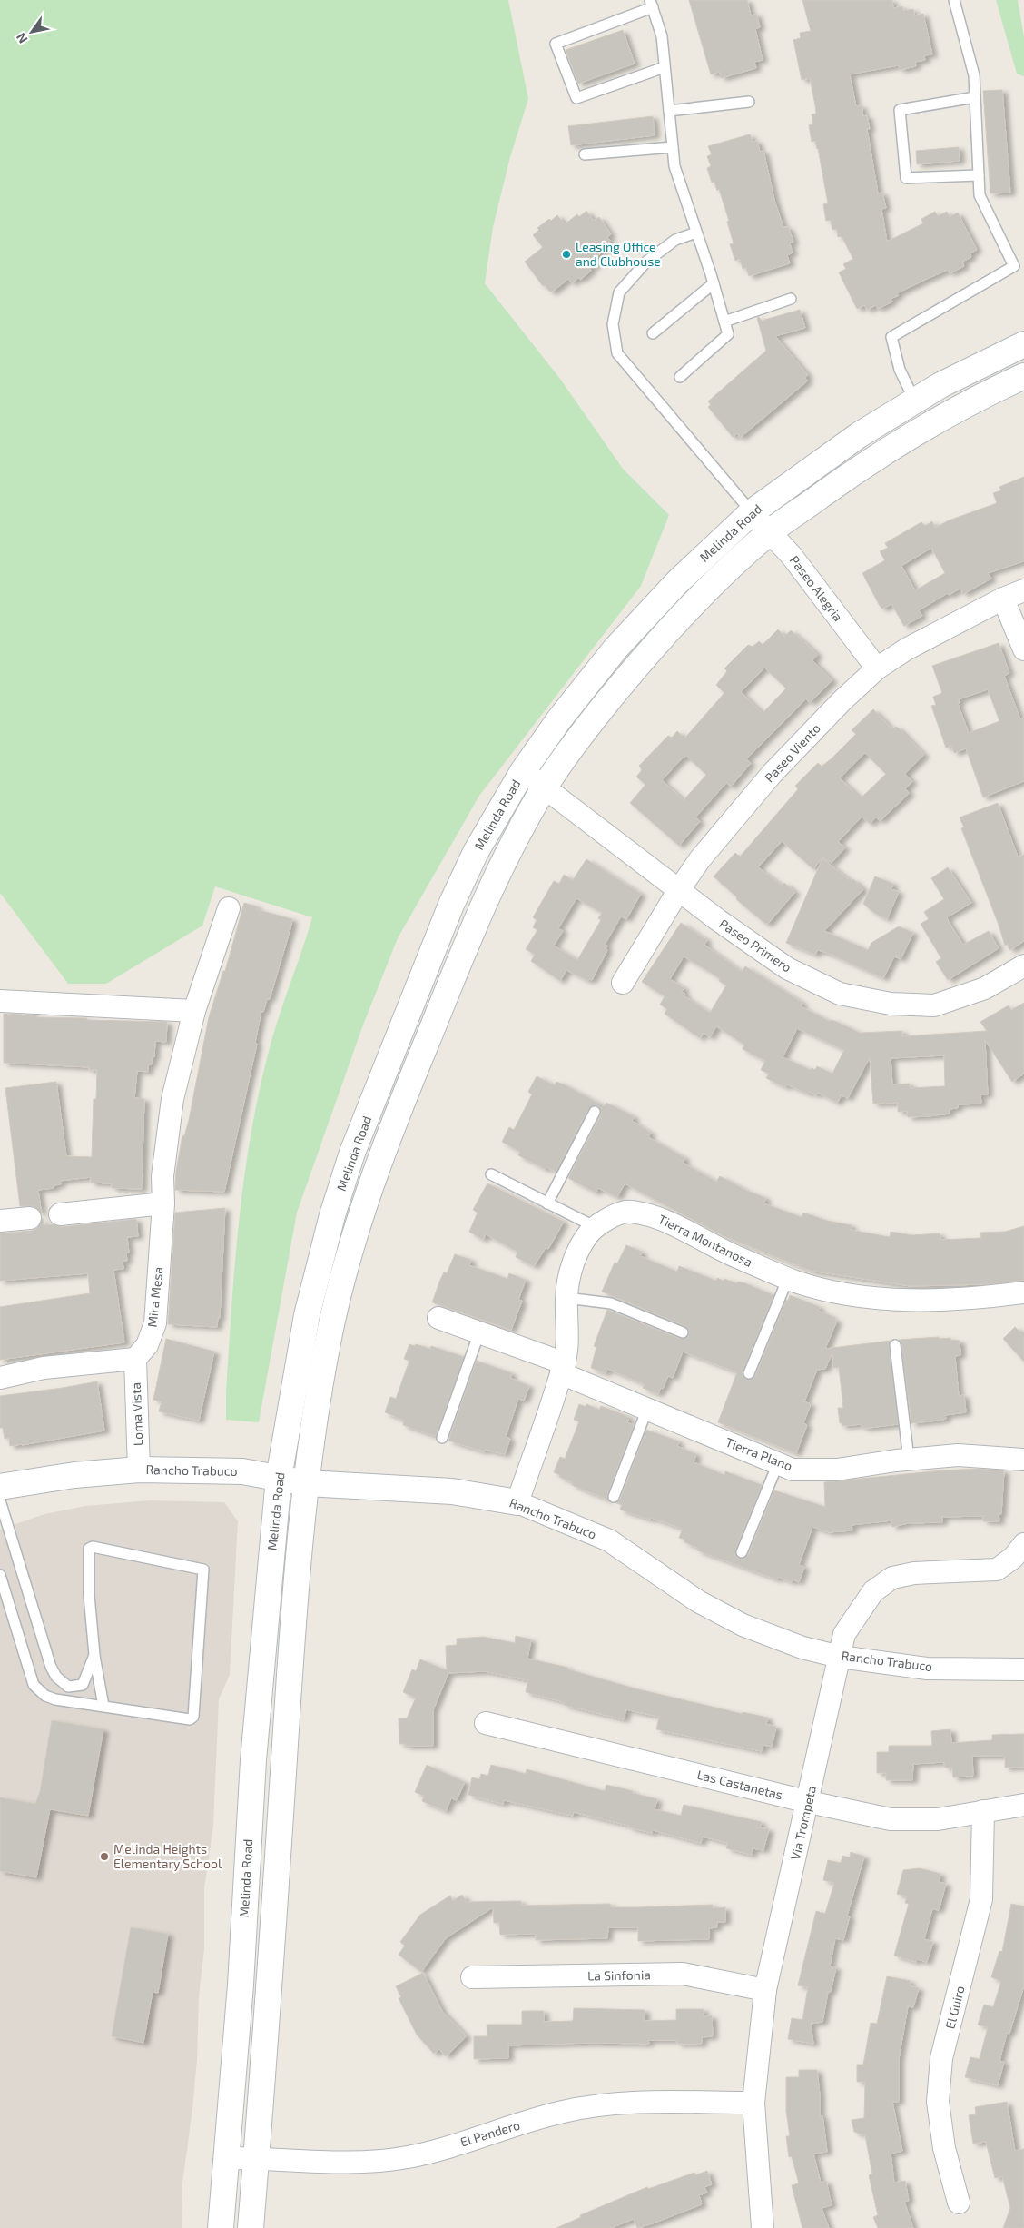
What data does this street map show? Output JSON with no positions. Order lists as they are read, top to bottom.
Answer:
{
  "streets": {
    "main road": ["Melinda Road", "Rancho Trabuco"],
    "street": [
      "Paseo Alegria",
      "Paseo Viento",
      "Paseo Primero",
      "Tierra Montanosa",
      "Mira Mesa",
      "Loma Vista",
      "Tierra Plano",
      "Las Castanetas",
      "Via Trompeta",
      "La Sinfonia",
      "El Guiro",
      "El Pandero"
    ]
  },
  "crossings": [
    ["Melinda Road", "Paseo Alegria"],
    ["Melinda Road", "Paseo Primero"],
    ["Melinda Road", "Rancho Trabuco"],
    ["Melinda Road", "El Pandero"],
    ["Paseo Alegria", "Paseo Viento"],
    ["Paseo Viento", "Paseo Primero"],
    ["Tierra Montanosa", "Tierra Plano"],
    ["Tierra Montanosa", "Rancho Trabuco"],
    ["Mira Mesa", "Loma Vista"],
    ["Loma Vista", "Rancho Trabuco"],
    ["Rancho Trabuco", "Via Trompeta"],
    ["Las Castanetas", "Via Trompeta"],
    ["Las Castanetas", "El Guiro"],
    ["Via Trompeta", "La Sinfonia"],
    ["Via Trompeta", "El Pandero"]
  ],
  "places": ["Leasing Office and Clubhouse", "Melinda Heights Elementary School"],
  "north": "bottom left"
}
